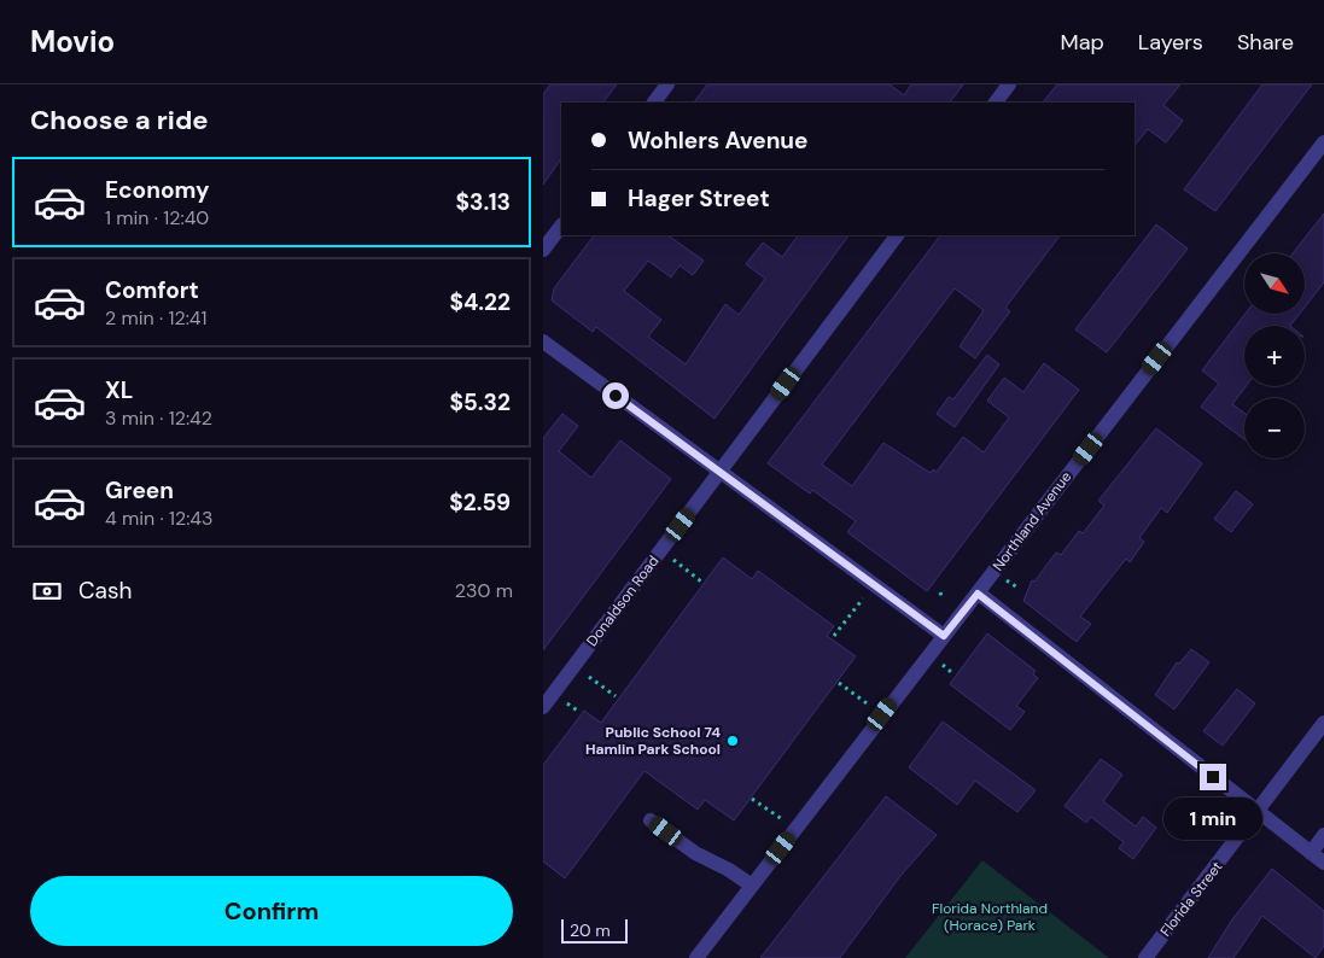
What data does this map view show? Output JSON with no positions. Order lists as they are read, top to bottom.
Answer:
{
  "streets": {
    "street": ["Northland Avenue", "Donaldson Road", "Florida Street"]
  },
  "parks": ["Florida Northland (Horace) Park"],
  "places": ["Public School 74 Hamlin Park School"],
  "scale_bar": "20 m",
  "north": "bottom right",
  "page": {
    "header": "Movio",
    "nav": ["Map", "Layers", "Share"],
    "heading": "Choose a ride",
    "banner": ["Wohlers Avenue", "Hager Street"],
    "list": [
      {
        "name": "Economy",
        "note": "1 min · 12:40",
        "value": "$3.13"
      },
      {
        "name": "Comfort",
        "note": "2 min · 12:41",
        "value": "$4.22"
      },
      {
        "name": "XL",
        "note": "3 min · 12:42",
        "value": "$5.32"
      },
      {
        "name": "Green",
        "note": "4 min · 12:43",
        "value": "$2.59"
      }
    ],
    "map_buttons": ["+", "−"],
    "pay": ["Cash", "230 m"],
    "bubble": "1 min",
    "buttons": "Confirm",
    "scale": "20 m"
  }
}
